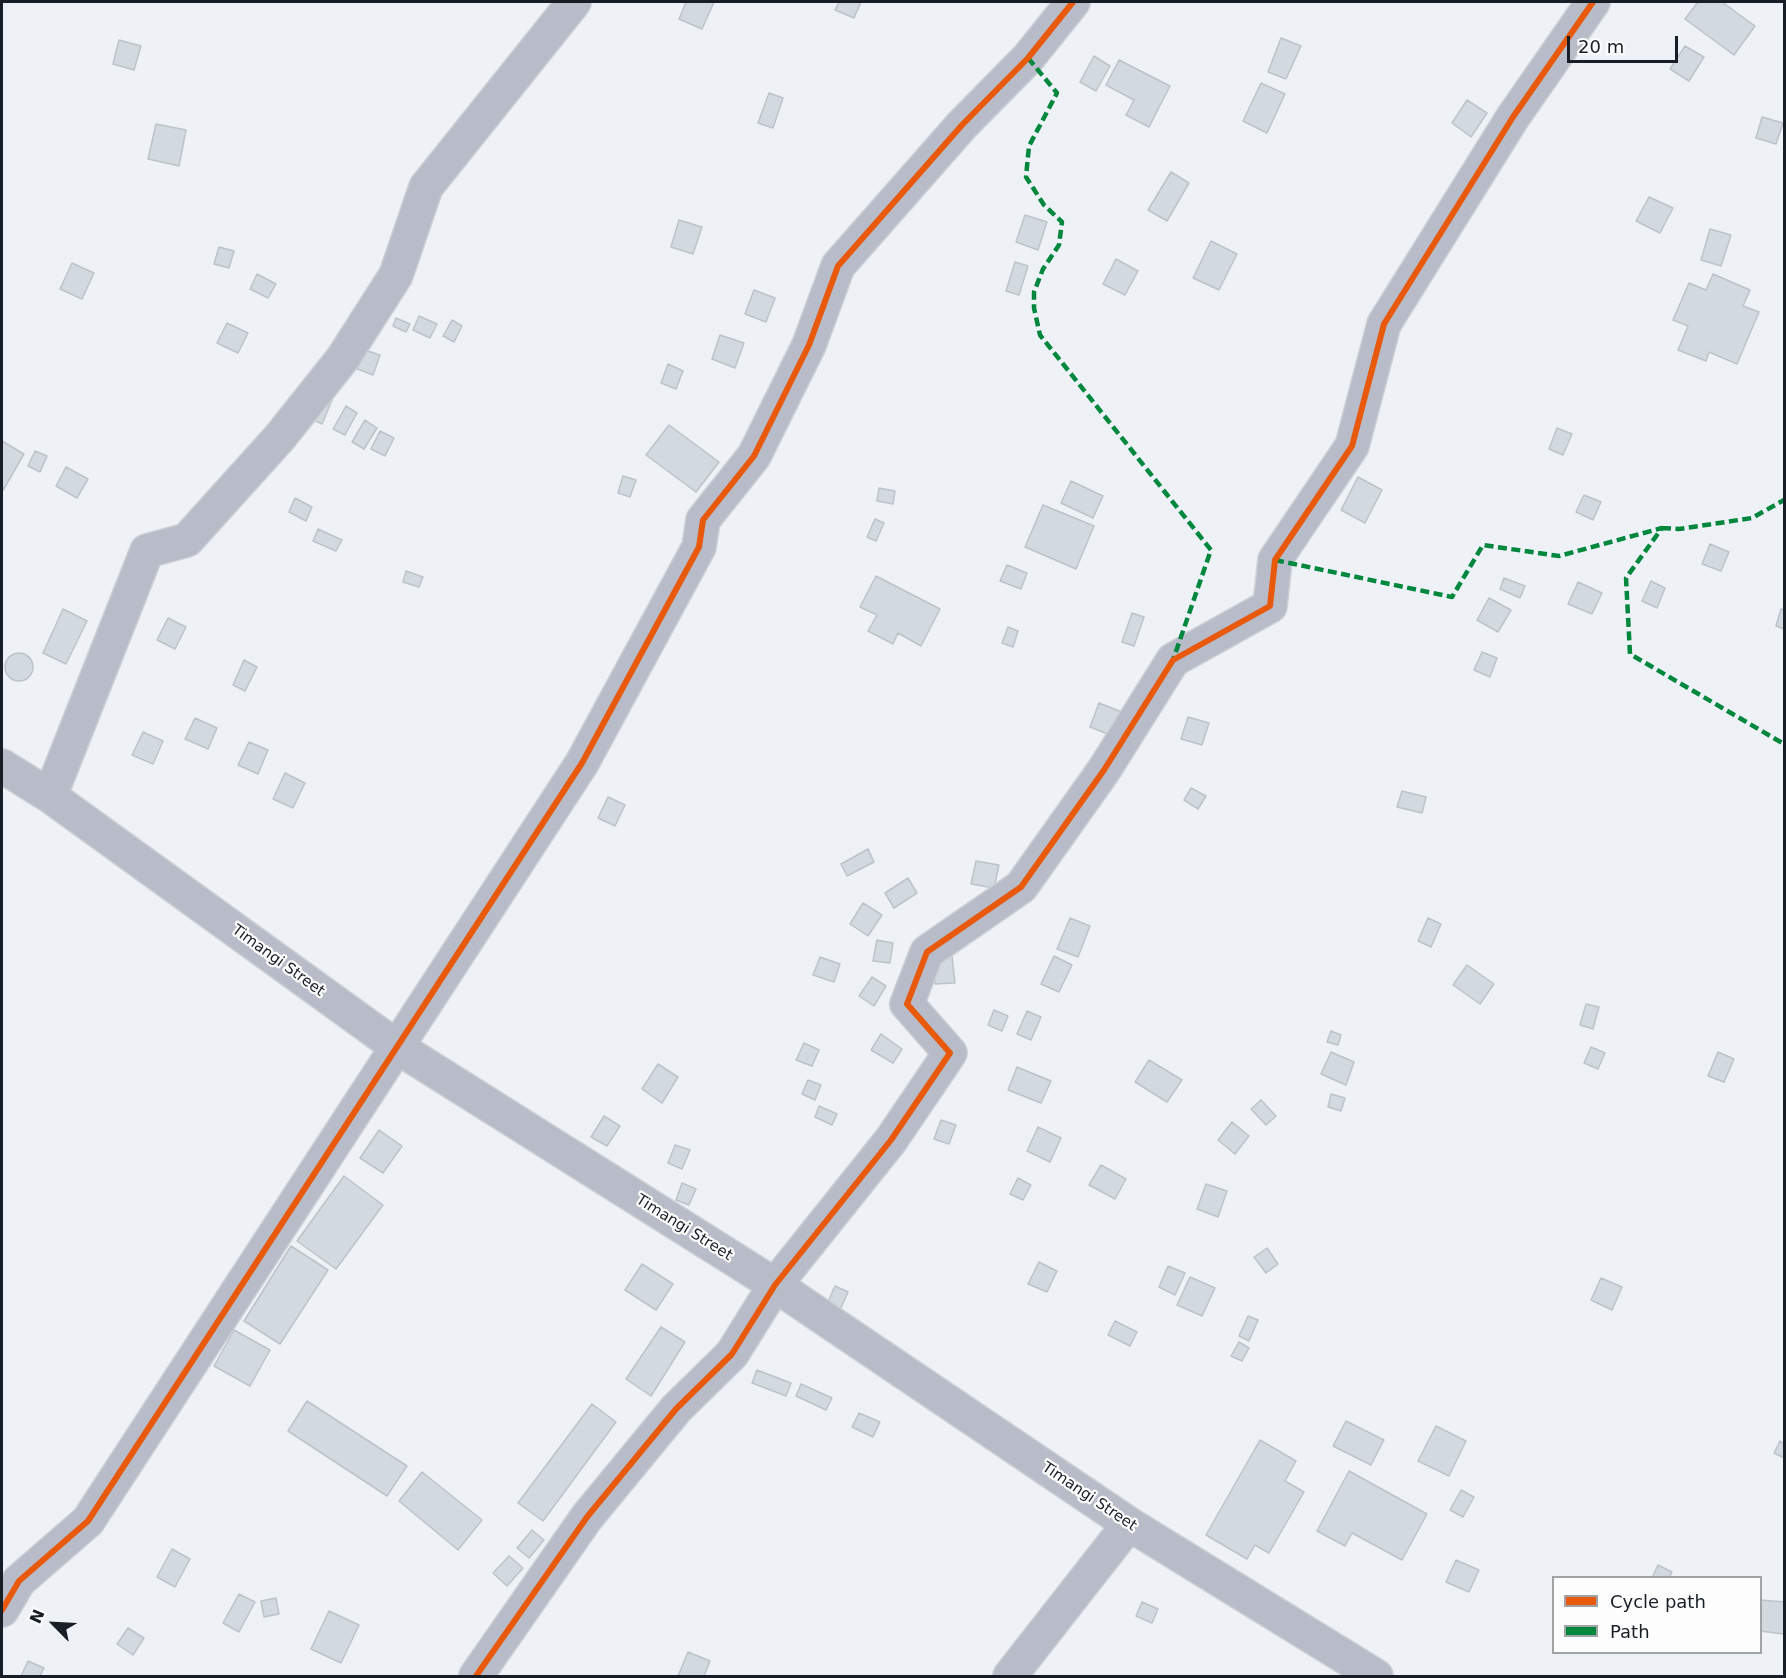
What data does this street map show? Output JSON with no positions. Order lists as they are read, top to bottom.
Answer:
{
  "streets": {
    "street": ["Timangi Street"]
  },
  "legend": ["Cycle path", "Path"],
  "scale_bar": "20 m",
  "north": "top left"
}
